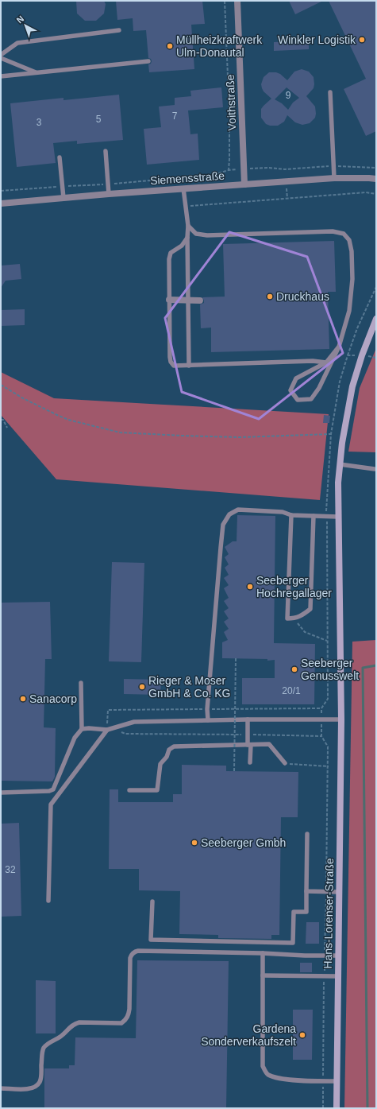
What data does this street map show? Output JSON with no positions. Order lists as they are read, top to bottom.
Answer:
{
  "streets": {
    "street": ["Voithstraße", "Siemensstraße", "Hans-Lorenser-Straße"]
  },
  "crossings": [
    ["Voithstraße", "Siemensstraße"]
  ],
  "places": [
    "Winkler Logistik",
    "Müllheizkraftwerk Ulm-Donautal",
    "Druckhaus",
    "Seeberger Hochregallager",
    "Seeberger Genusswelt",
    "Rieger & Moser GmbH & Co. KG",
    "Sanacorp",
    "Seeberger Gmbh",
    "Gardena Sonderverkaufszelt"
  ],
  "house_numbers": [
    "9",
    "7",
    "5",
    "3",
    "20/1",
    "32"
  ],
  "north": "top left"
}
